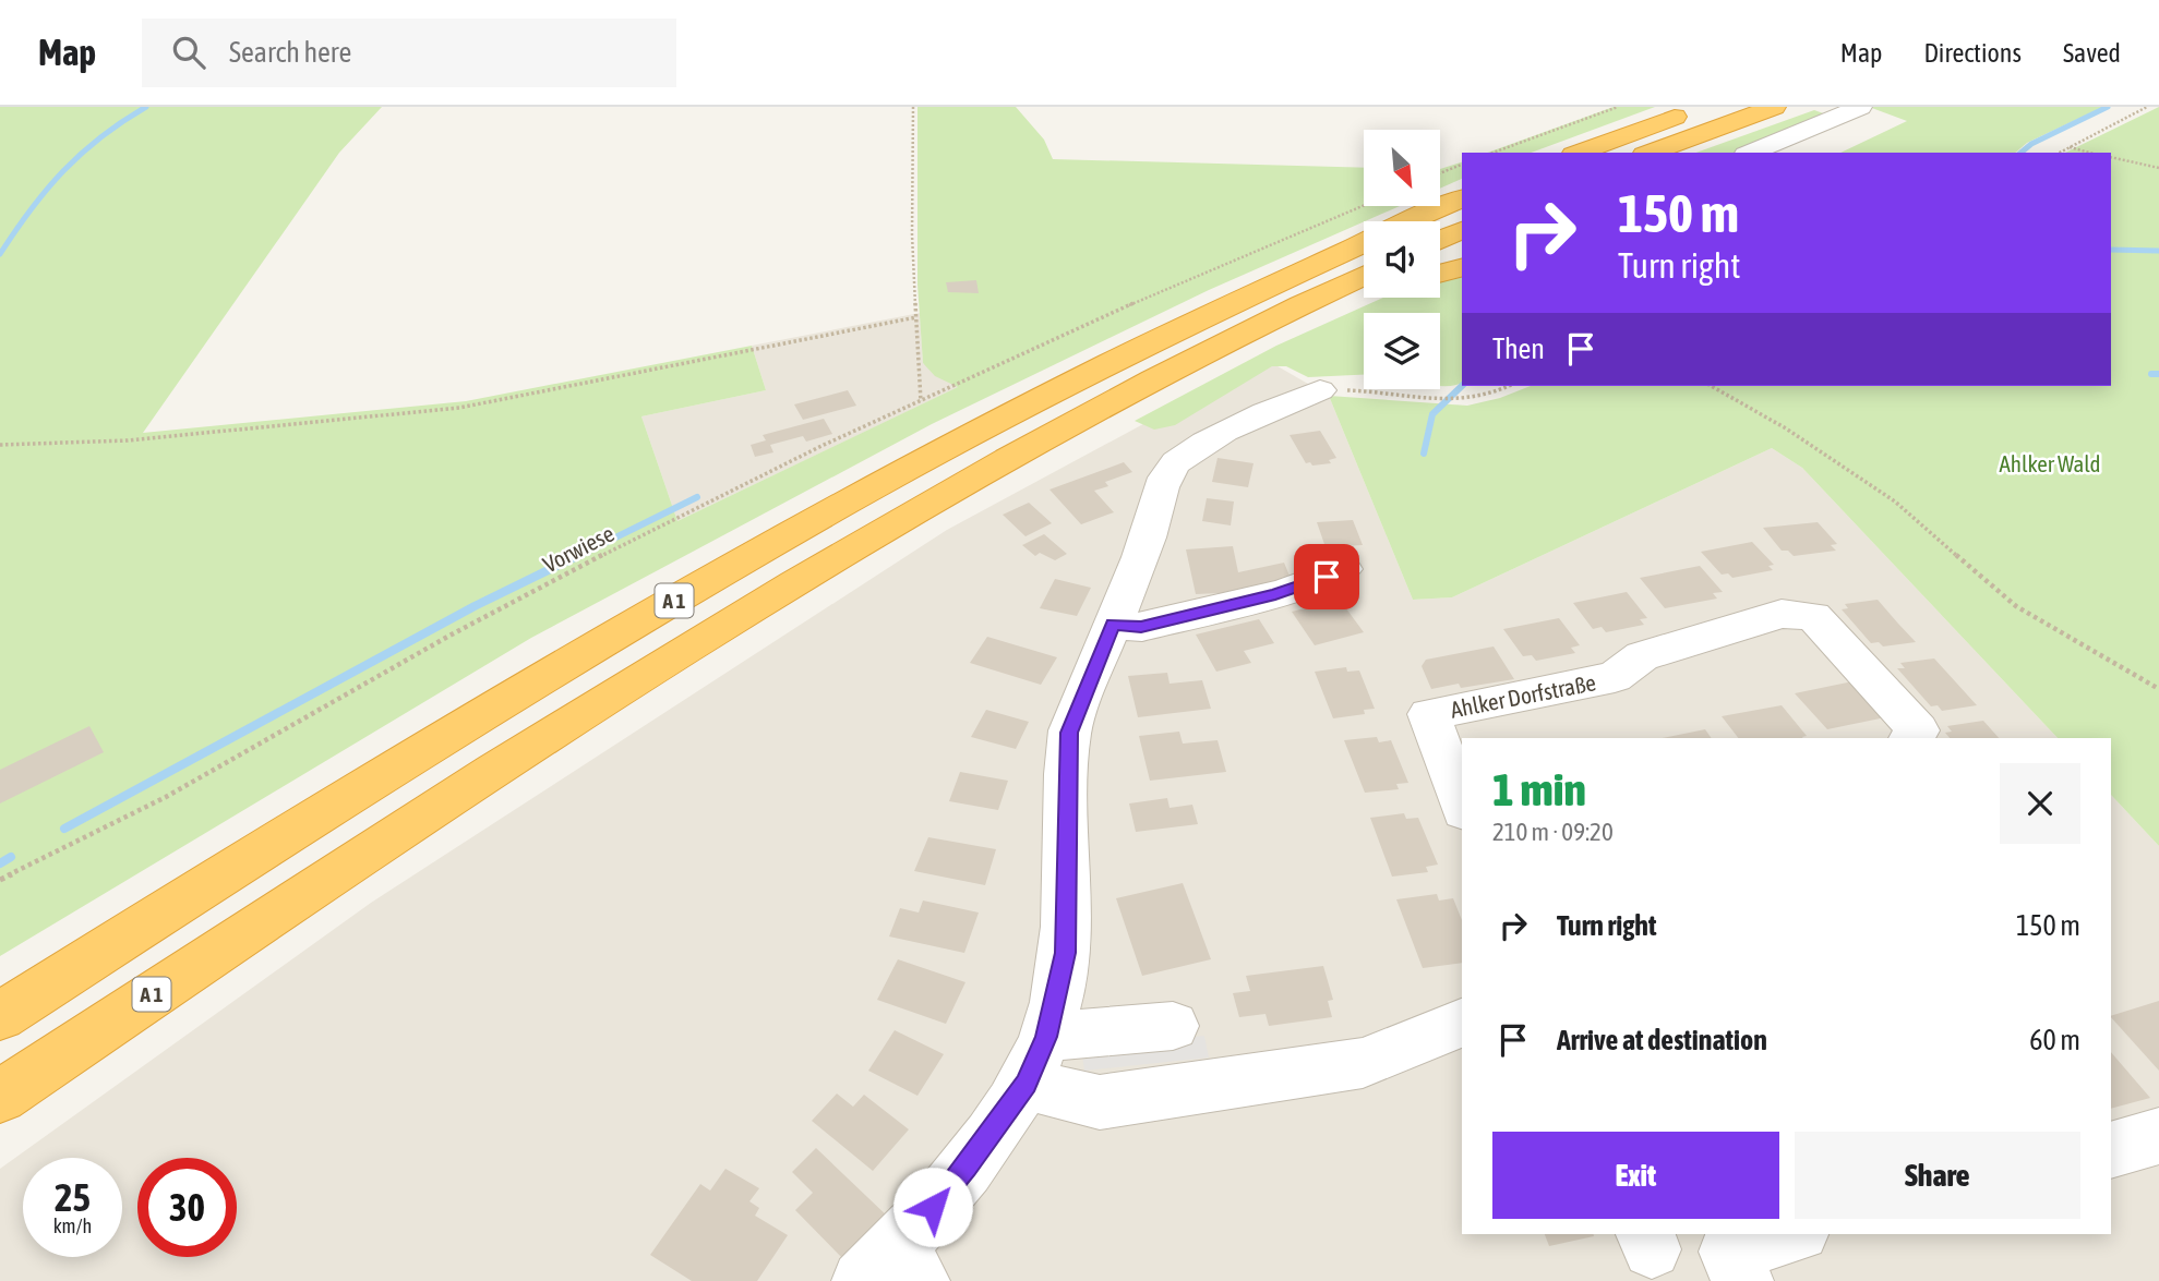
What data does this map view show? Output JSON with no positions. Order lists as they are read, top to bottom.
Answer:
{
  "streets": {
    "highway": ["A 1"],
    "street": ["Ahlker Dorfstraße"],
    "path": ["Vorwiese"]
  },
  "parks": ["Ahlker Wald"],
  "north": "bottom right",
  "page": {
    "header": "Map",
    "search": "Search here",
    "nav": ["Map", "Directions", "Saved"],
    "turn": ["150 m", "Turn right"],
    "then": "Then",
    "heading": ["1 min", "210 m · 09:20"],
    "list": [
      {
        "name": "Turn right",
        "value": "150 m"
      },
      {
        "name": "Arrive at destination",
        "value": "60 m"
      }
    ],
    "buttons": ["Exit", "Share"],
    "speed": "25 km/h",
    "limit": "30"
  }
}
